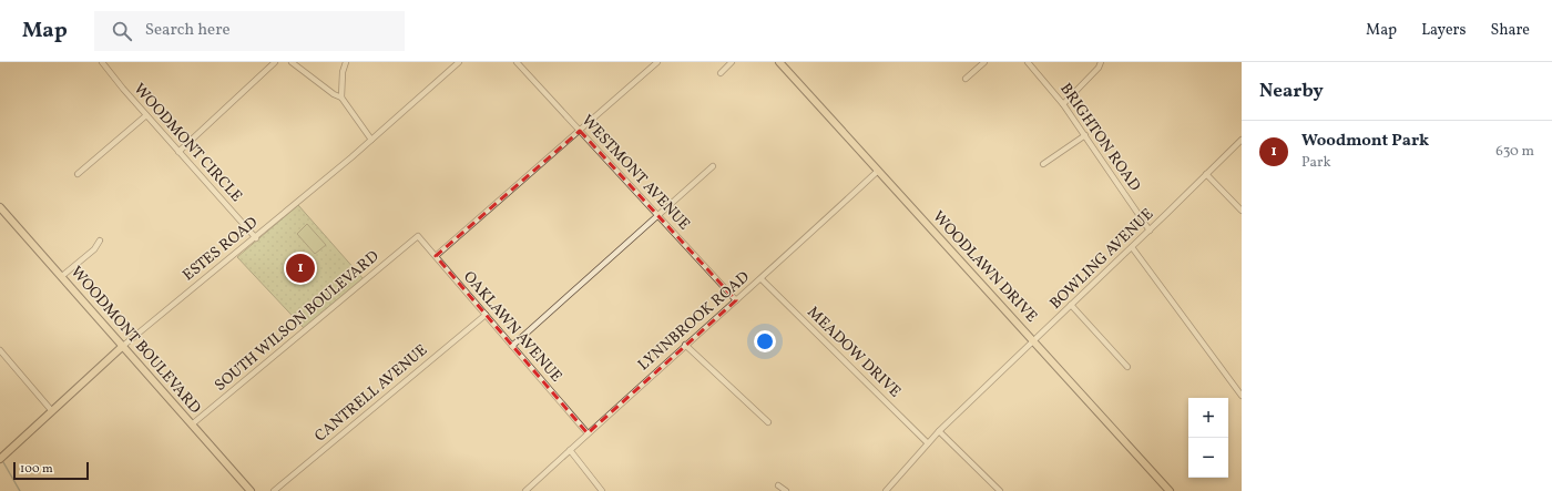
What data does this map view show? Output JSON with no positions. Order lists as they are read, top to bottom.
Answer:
{
  "streets": {
    "main road": ["ESTES ROAD", "WOODLAWN DRIVE", "WOODMONT BOULEVARD"],
    "street": [
      "BRIGHTON ROAD",
      "WOODMONT CIRCLE",
      "WESTMONT AVENUE",
      "BOWLING AVENUE",
      "SOUTH WILSON BOULEVARD",
      "LYNNBROOK ROAD",
      "OAKLAWN AVENUE",
      "MEADOW DRIVE",
      "CANTRELL AVENUE"
    ]
  },
  "crossings": [
    ["BRIGHTON ROAD", "BOWLING AVENUE"],
    ["WOODMONT CIRCLE", "ESTES ROAD"],
    ["WESTMONT AVENUE", "LYNNBROOK ROAD"],
    ["ESTES ROAD", "WOODMONT BOULEVARD"],
    ["BOWLING AVENUE", "WOODLAWN DRIVE"],
    ["BOWLING AVENUE", "MEADOW DRIVE"],
    ["WOODLAWN DRIVE", "LYNNBROOK ROAD"],
    ["SOUTH WILSON BOULEVARD", "OAKLAWN AVENUE"],
    ["SOUTH WILSON BOULEVARD", "WOODMONT BOULEVARD"],
    ["LYNNBROOK ROAD", "OAKLAWN AVENUE"],
    ["LYNNBROOK ROAD", "MEADOW DRIVE"],
    ["OAKLAWN AVENUE", "CANTRELL AVENUE"]
  ],
  "scale_bar": "100 m",
  "page": {
    "header": "Map",
    "search": "Search here",
    "nav": ["Map", "Layers", "Share"],
    "heading": "Nearby",
    "list": [
      {
        "mark": "1",
        "name": "Woodmont Park",
        "note": "Park",
        "value": "630 m"
      }
    ],
    "pins": "1",
    "map_buttons": ["+", "−"],
    "scale": "100 m"
  }
}
